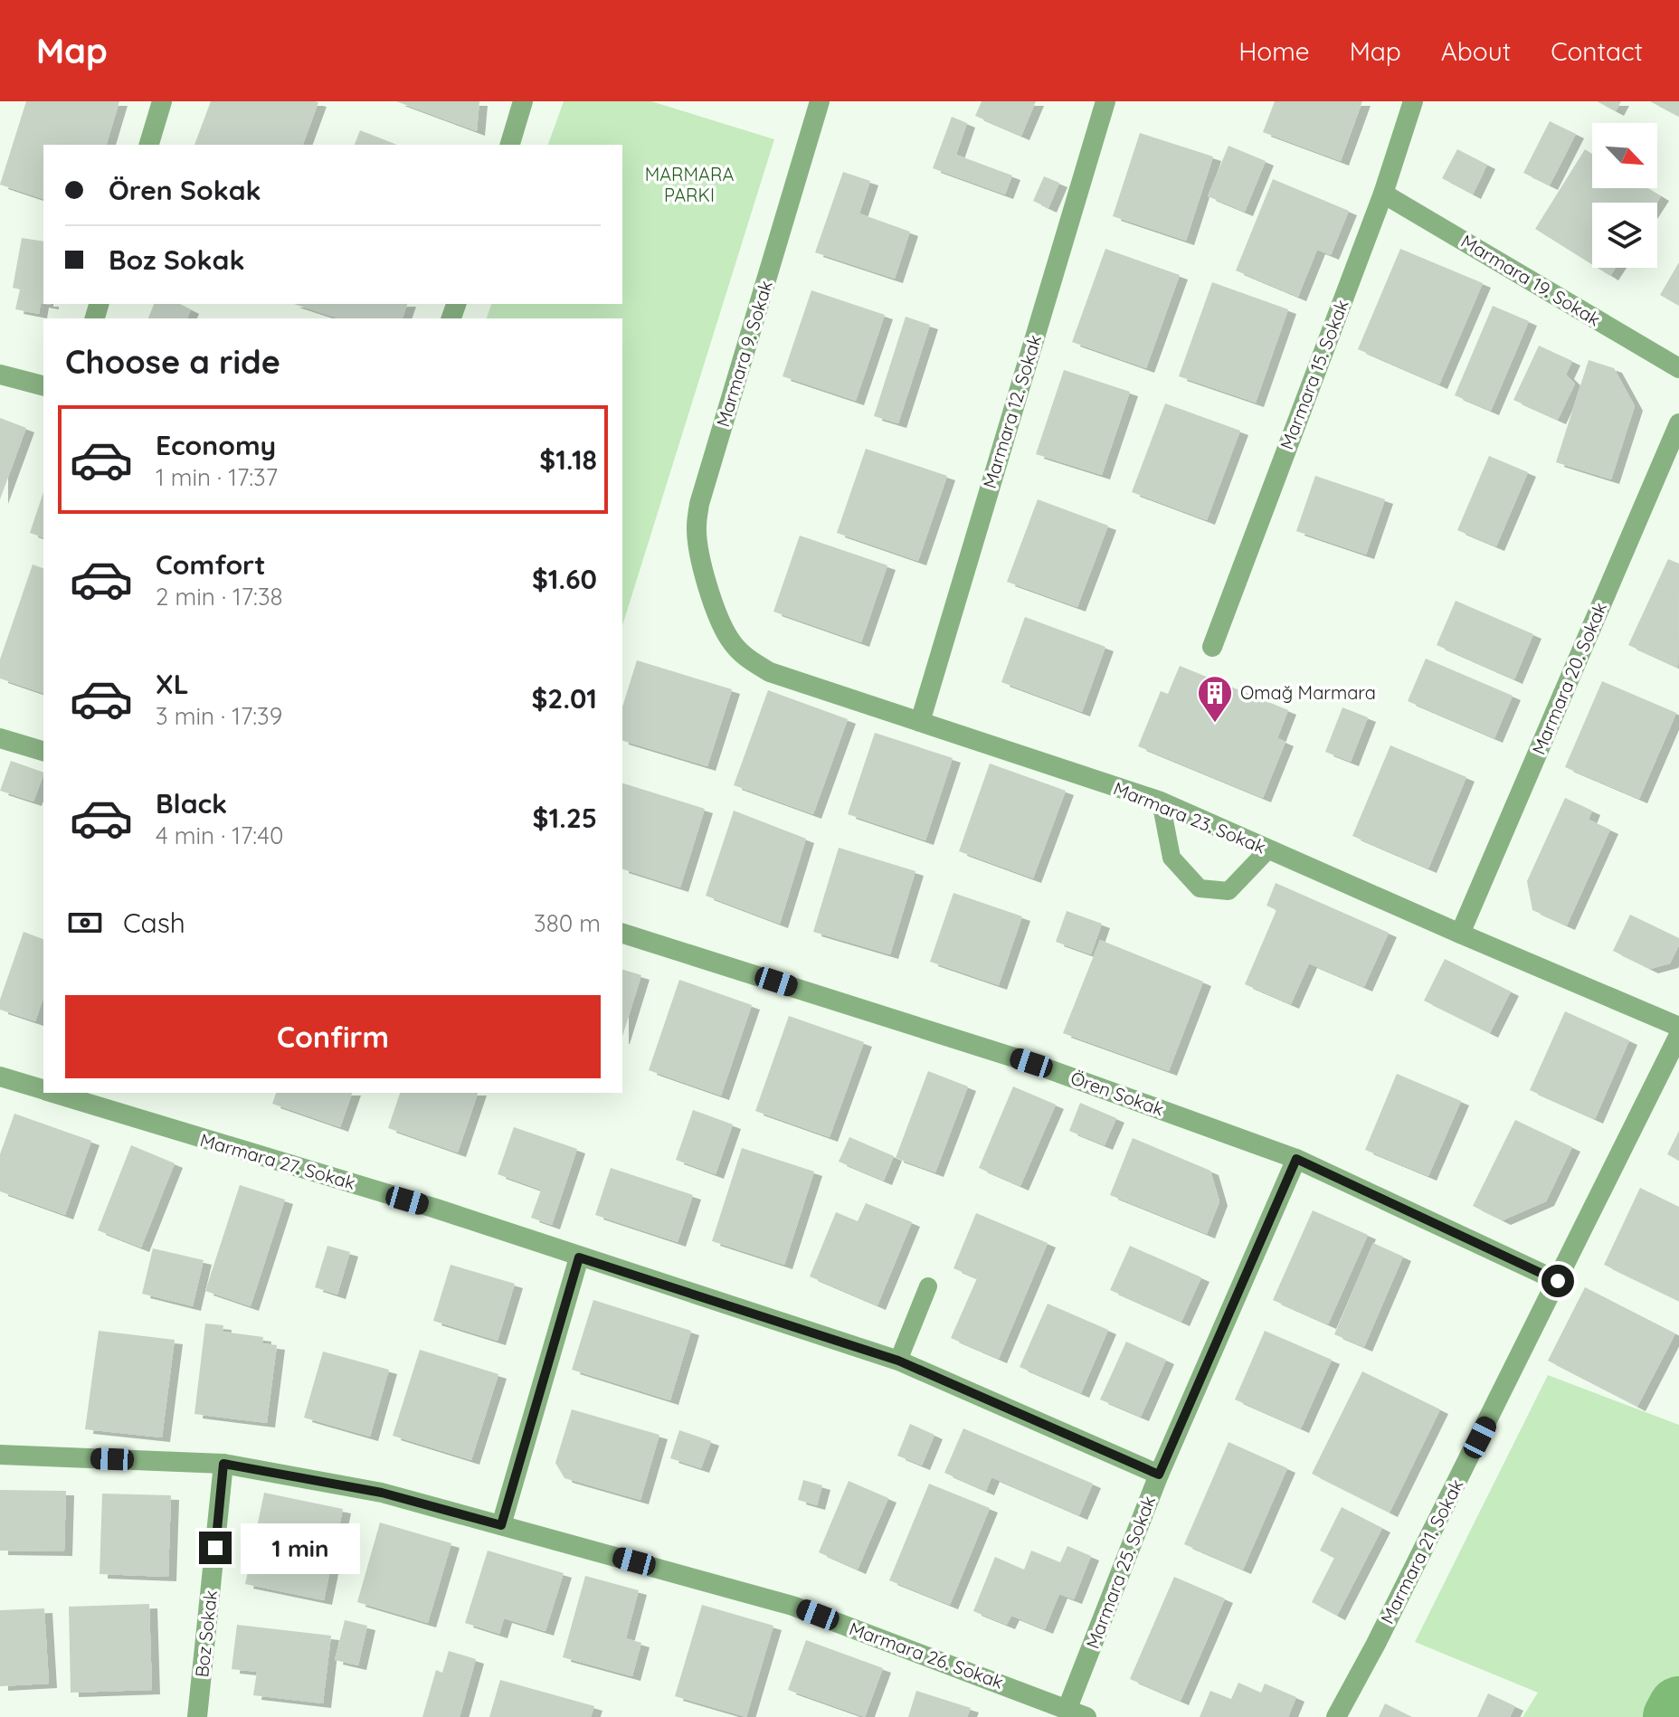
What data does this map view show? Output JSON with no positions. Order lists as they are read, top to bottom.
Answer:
{
  "streets": {
    "street": [
      "Marmara 19. Sokak",
      "Marmara 9. Sokak",
      "Marmara 15. Sokak",
      "Marmara 12. Sokak",
      "Marmara 20. Sokak",
      "Marmara 23. Sokak",
      "Ören Sokak",
      "Marmara 27. Sokak",
      "Marmara 21. Sokak",
      "Marmara 25. Sokak",
      "Boz Sokak",
      "Marmara 26. Sokak"
    ]
  },
  "crossings": [
    ["Marmara 19. Sokak", "Marmara 15. Sokak"],
    ["Marmara 9. Sokak", "Marmara 23. Sokak"],
    ["Marmara 12. Sokak", "Marmara 23. Sokak"],
    ["Marmara 20. Sokak", "Marmara 23. Sokak"],
    ["Ören Sokak", "Marmara 21. Sokak"],
    ["Ören Sokak", "Marmara 25. Sokak"],
    ["Marmara 27. Sokak", "Marmara 25. Sokak"],
    ["Marmara 25. Sokak", "Marmara 26. Sokak"],
    ["Boz Sokak", "Marmara 26. Sokak"]
  ],
  "parks": ["MARMARA PARKI"],
  "places": {
    "building": ["Omağ Marmara"]
  },
  "north": "bottom right",
  "page": {
    "header": "Map",
    "nav": [
      "Home",
      "Map",
      "About",
      "Contact"
    ],
    "banner": ["Ören Sokak", "Boz Sokak"],
    "heading": "Choose a ride",
    "list": [
      {
        "name": "Economy",
        "note": "1 min · 17:37",
        "value": "$1.18"
      },
      {
        "name": "Comfort",
        "note": "2 min · 17:38",
        "value": "$1.60"
      },
      {
        "name": "XL",
        "note": "3 min · 17:39",
        "value": "$2.01"
      },
      {
        "name": "Black",
        "note": "4 min · 17:40",
        "value": "$1.25"
      }
    ],
    "pay": ["Cash", "380 m"],
    "buttons": "Confirm",
    "bubble": "1 min"
  }
}
